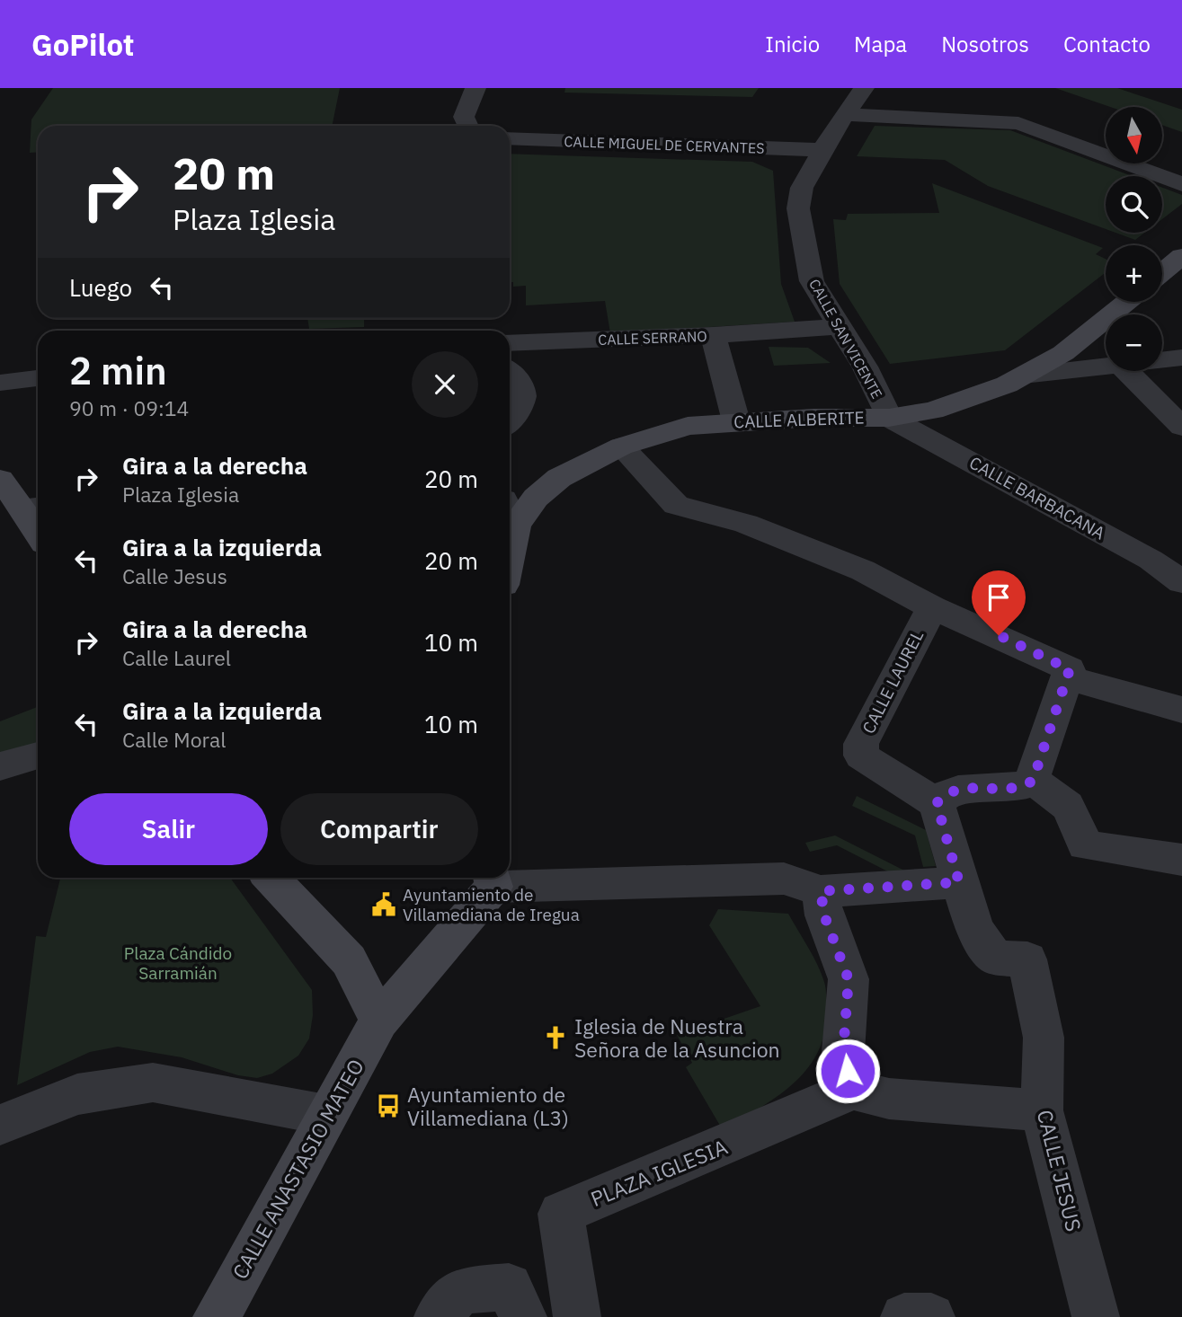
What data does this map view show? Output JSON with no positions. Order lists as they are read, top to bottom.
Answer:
{
  "streets": {
    "main road": ["CALLE ALBERITE", "CALLE ANASTASIO MATEO"],
    "street": [
      "CALLE MIGUEL DE CERVANTES",
      "CALLE SERRANO",
      "CALLE SAN VICENTE",
      "CALLE BARBACANA",
      "CALLE LAUREL",
      "CALLE JESUS",
      "PLAZA IGLESIA"
    ]
  },
  "crossings": [
    ["CALLE MIGUEL DE CERVANTES", "CALLE SAN VICENTE"],
    ["CALLE SERRANO", "CALLE ALBERITE"],
    ["CALLE SAN VICENTE", "CALLE ALBERITE"],
    ["CALLE SAN VICENTE", "CALLE BARBACANA"],
    ["CALLE ALBERITE", "CALLE BARBACANA"],
    ["CALLE LAUREL", "CALLE JESUS"]
  ],
  "parks": ["Plaza Cándido Sarramián"],
  "places": {
    "public building": ["Ayuntamiento de Villamediana de Iregua"],
    "church": ["Iglesia de Nuestra Señora de la Asuncion"],
    "bus stop": ["Ayuntamiento de Villamediana (L3)"]
  },
  "north": "bottom",
  "page": {
    "header": "GoPilot",
    "nav": [
      "Inicio",
      "Mapa",
      "Nosotros",
      "Contacto"
    ],
    "map_buttons": ["+", "−"],
    "turn": ["20 m", "Plaza Iglesia"],
    "then": "Luego",
    "heading": ["2 min", "90 m · 09:14"],
    "list": [
      {
        "name": "Gira a la derecha",
        "note": "Plaza Iglesia",
        "value": "20 m"
      },
      {
        "name": "Gira a la izquierda",
        "note": "Calle Jesus",
        "value": "20 m"
      },
      {
        "name": "Gira a la derecha",
        "note": "Calle Laurel",
        "value": "10 m"
      },
      {
        "name": "Gira a la izquierda",
        "note": "Calle Moral",
        "value": "10 m"
      }
    ],
    "buttons": ["Salir", "Compartir"]
  }
}
